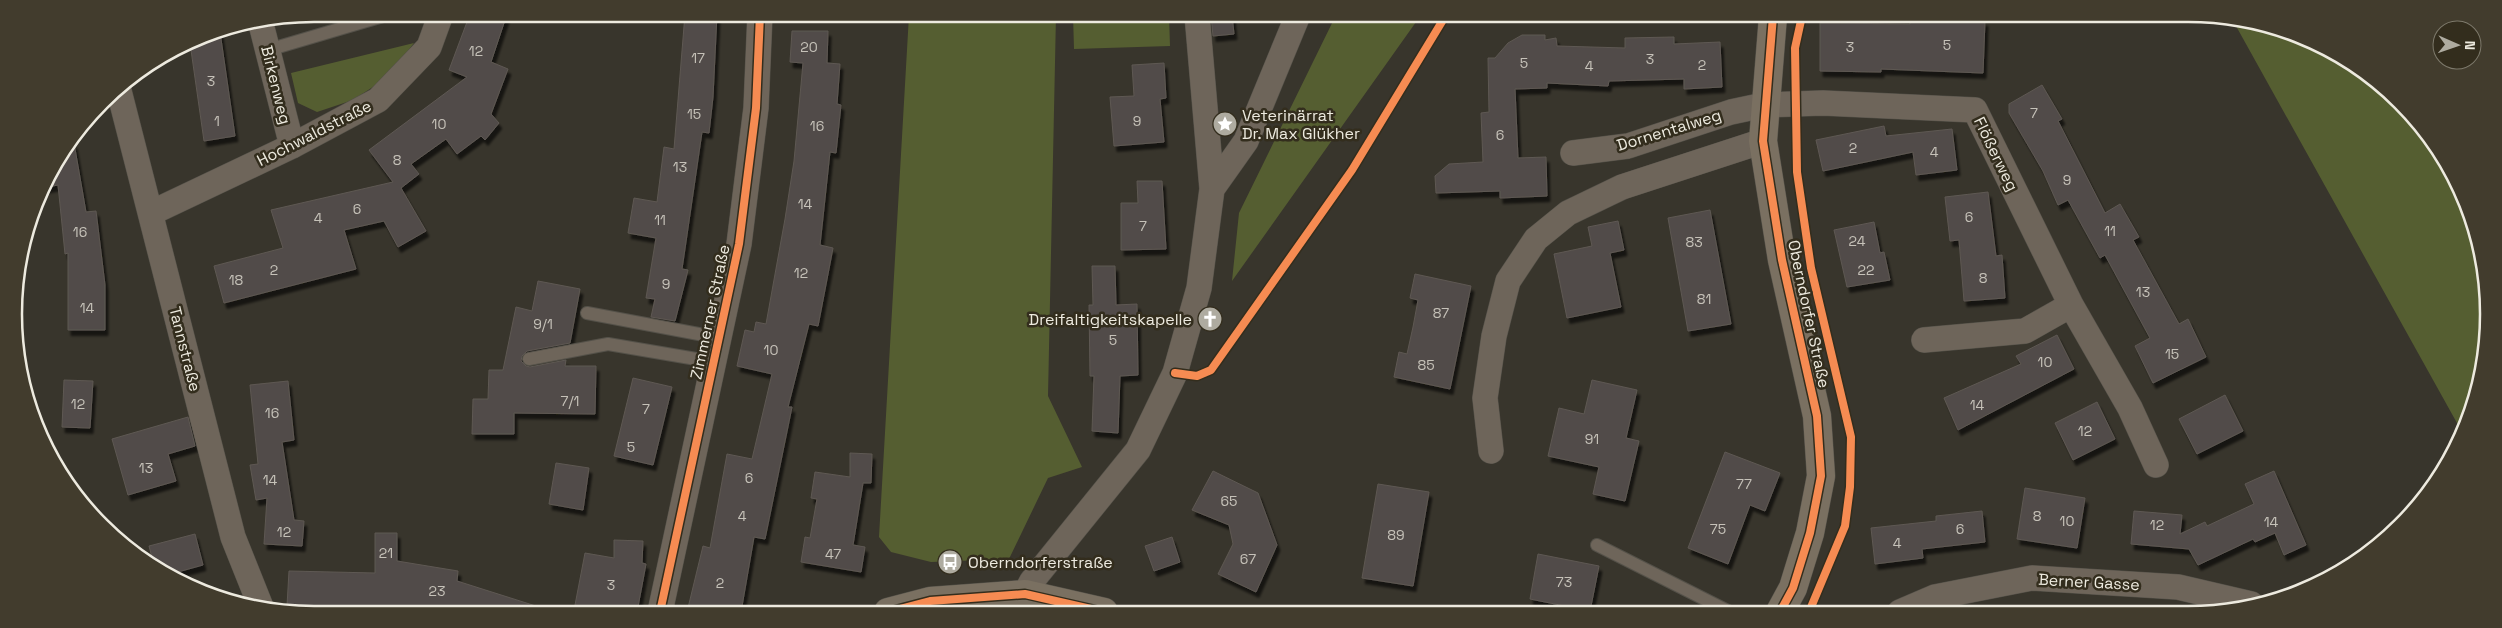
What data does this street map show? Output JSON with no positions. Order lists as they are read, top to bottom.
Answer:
{
  "streets": {
    "street": [
      "Birkenweg",
      "Dornentalweg",
      "Hochwaldstraße",
      "Flößerweg",
      "Zimmerner Straße",
      "Oberndorfer Straße",
      "Tannstraße",
      "Berner Gasse"
    ]
  },
  "crossings": [
    ["Birkenweg", "Hochwaldstraße"],
    ["Dornentalweg", "Flößerweg"],
    ["Dornentalweg", "Oberndorfer Straße"],
    ["Hochwaldstraße", "Tannstraße"],
    ["Flößerweg", "Oberndorfer Straße"]
  ],
  "places": {
    "place": ["Veterinärrat Dr. Max Glükher"],
    "church": ["Dreifaltigkeitskapelle"],
    "bus stop": ["Oberndorferstraße"]
  },
  "house_numbers": [
    "5",
    "20",
    "3",
    "12",
    "17",
    "3",
    "5",
    "2",
    "4",
    "3",
    "7",
    "15",
    "1",
    "9",
    "10",
    "16",
    "6",
    "2",
    "4",
    "8",
    "13",
    "9",
    "14",
    "6",
    "6",
    "4",
    "11",
    "7",
    "11",
    "16",
    "24",
    "83",
    "2",
    "22",
    "12",
    "8",
    "18",
    "9",
    "13",
    "81",
    "14",
    "87",
    "9/1",
    "5",
    "10",
    "15",
    "10",
    "85",
    "7/1",
    "12",
    "14",
    "7",
    "16",
    "12",
    "91",
    "5",
    "13",
    "6",
    "14",
    "77",
    "65",
    "4",
    "8",
    "10",
    "14",
    "12",
    "75",
    "6",
    "12",
    "89",
    "4",
    "21",
    "47",
    "67",
    "73",
    "2",
    "3",
    "23"
  ],
  "north": "right"
}
